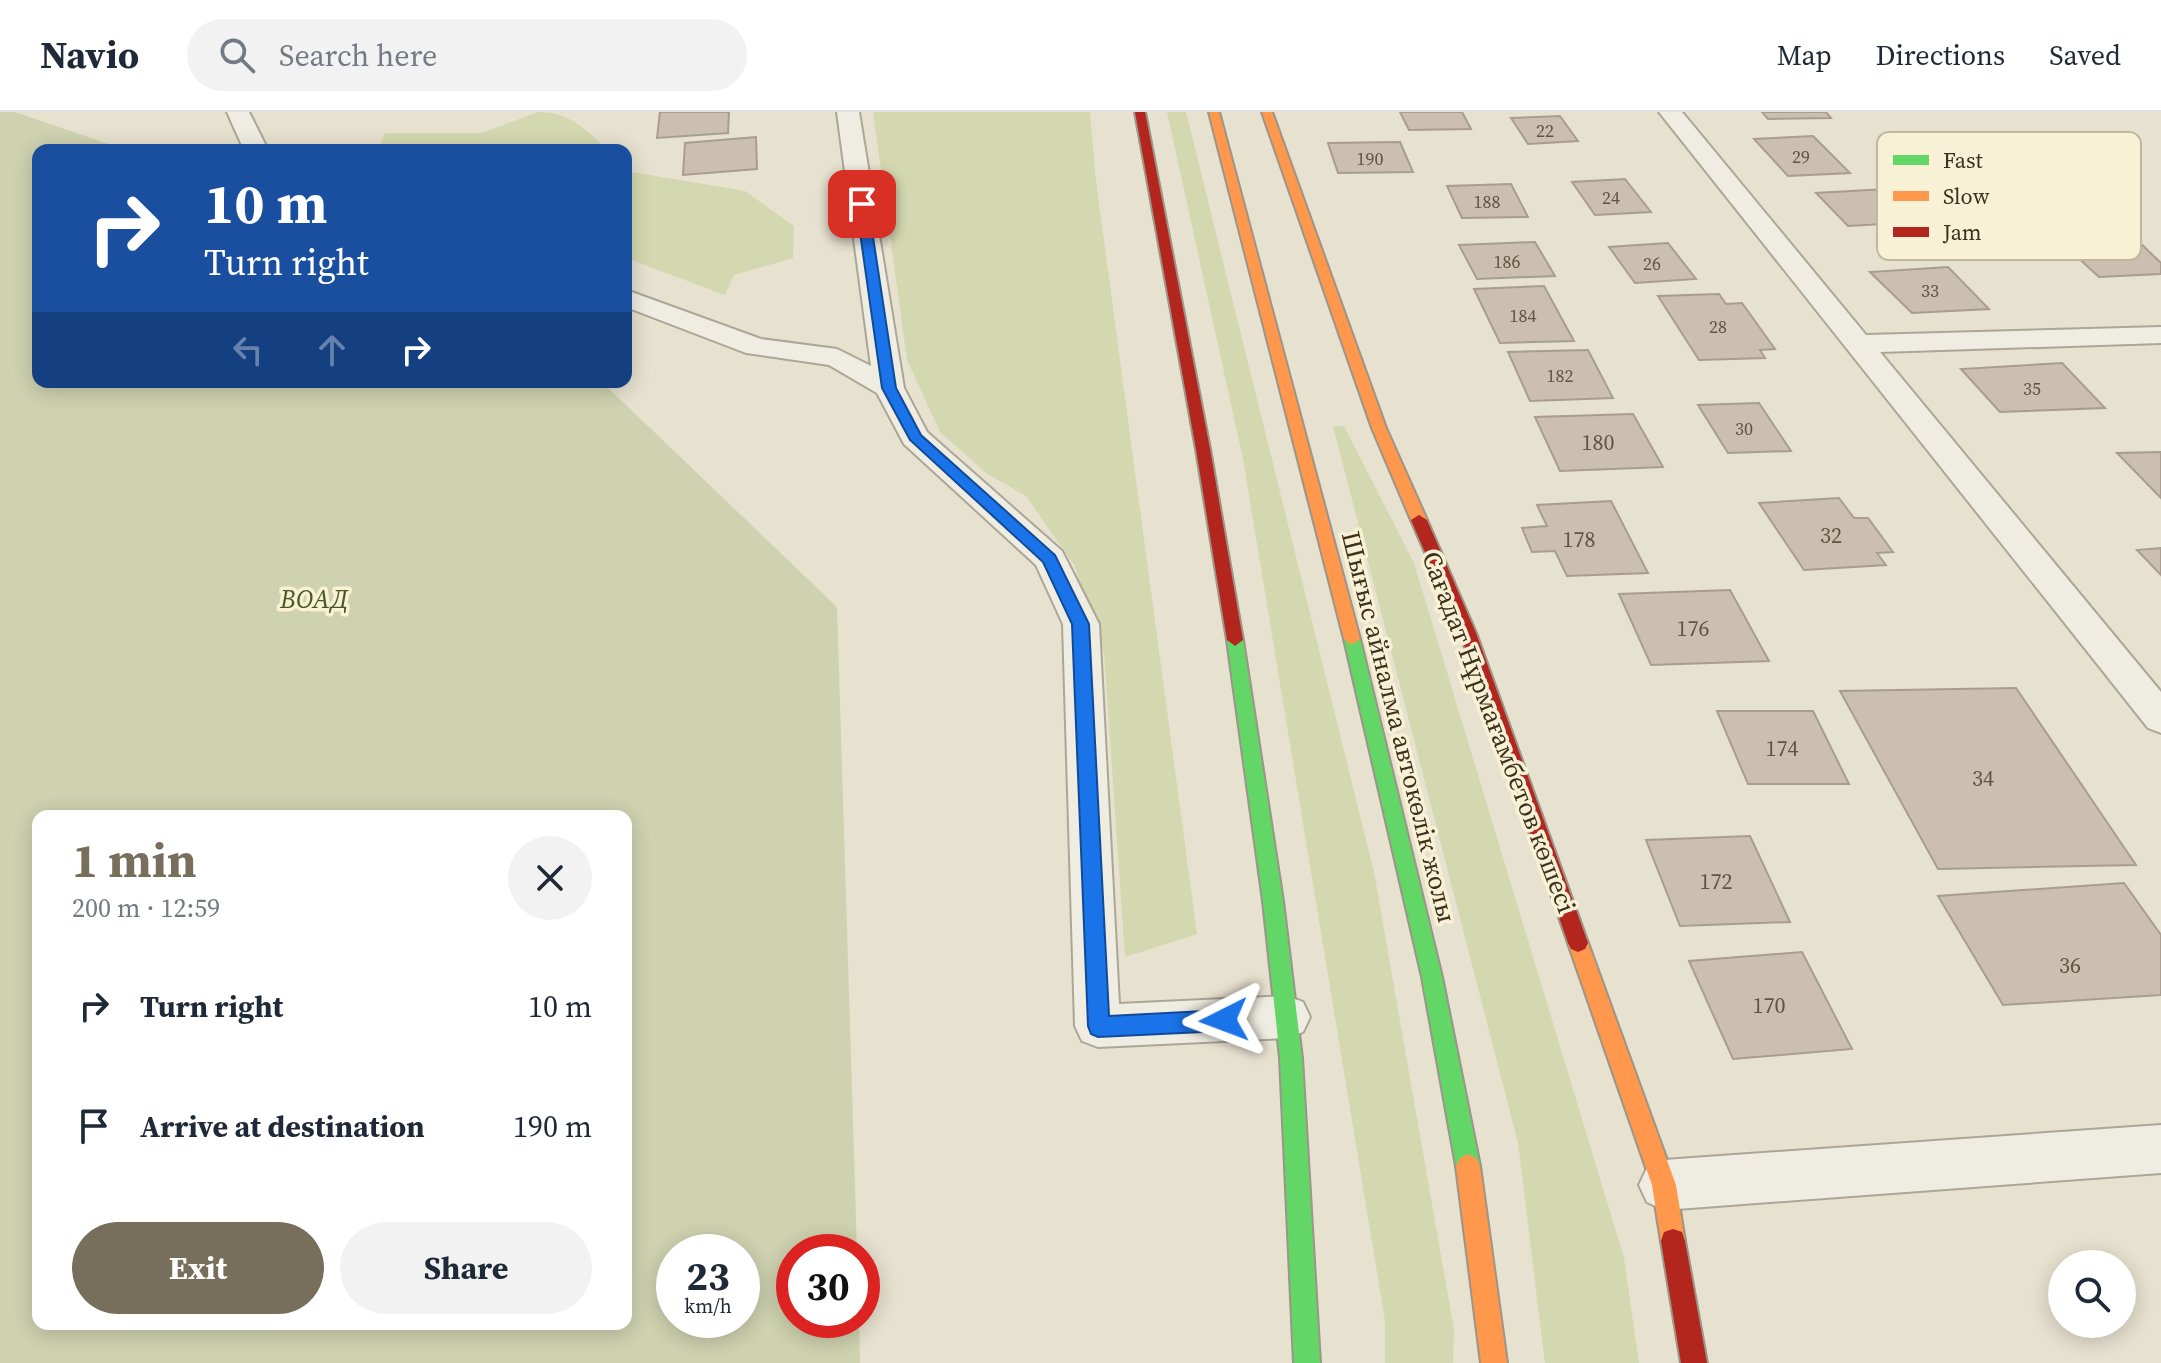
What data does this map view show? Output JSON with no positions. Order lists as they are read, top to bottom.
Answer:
{
  "streets": {
    "main road": ["Шығыс айналма автокөлік жолы", "Сағадат Нұрмағамбетов көшесі"]
  },
  "parks": ["ВОАД"],
  "house_numbers": [
    "22",
    "29",
    "190",
    "24",
    "188",
    "186",
    "26",
    "33",
    "184",
    "28",
    "182",
    "35",
    "30",
    "180",
    "32",
    "178",
    "176",
    "174",
    "34",
    "172",
    "36",
    "170"
  ],
  "legend": ["Fast", "Slow", "Jam"],
  "page": {
    "header": "Navio",
    "search": "Search here",
    "nav": ["Map", "Directions", "Saved"],
    "turn": ["10 m", "Turn right"],
    "heading": ["1 min", "200 m · 12:59"],
    "list": [
      {
        "name": "Turn right",
        "value": "10 m"
      },
      {
        "name": "Arrive at destination",
        "value": "190 m"
      }
    ],
    "buttons": ["Exit", "Share"],
    "speed": "23 km/h",
    "limit": "30"
  }
}
